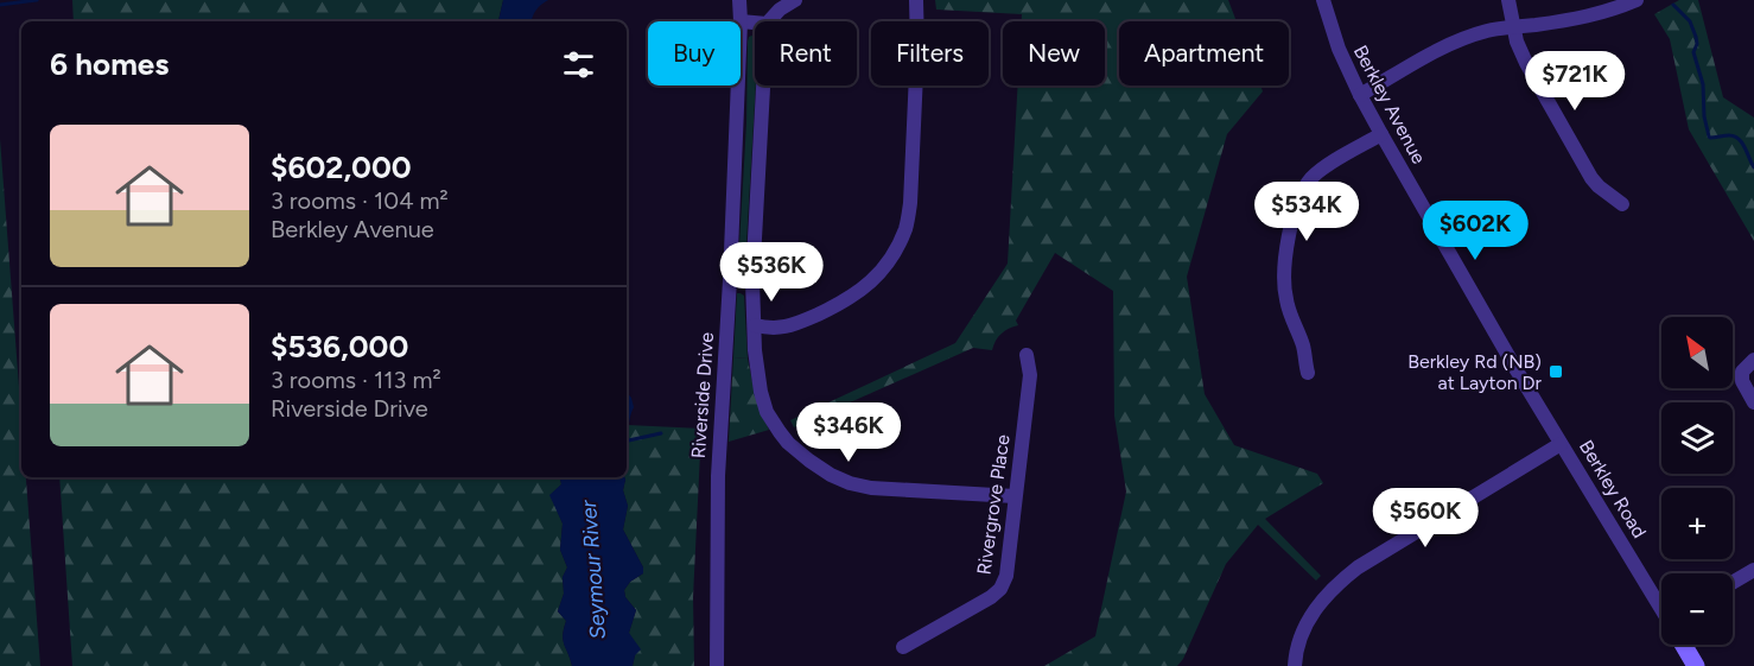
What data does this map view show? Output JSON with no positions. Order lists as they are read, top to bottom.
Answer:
{
  "streets": {
    "street": [
      "Berkley Avenue",
      "Riverside Drive",
      "Berkley Road",
      "Rivergrove Place"
    ]
  },
  "crossings": [
    ["Berkley Avenue", "Berkley Road"]
  ],
  "water": ["Seymour River"],
  "places": {
    "transit": ["Berkley Rd (NB) at Layton Dr"]
  },
  "north": "top left",
  "page": {
    "chip": [
      "Buy",
      "Rent",
      "Filters",
      "New",
      "Apartment"
    ],
    "heading": "6 homes",
    "price": [
      "$721K",
      "$534K",
      "$602K",
      "$536K",
      "$346K",
      "$560K"
    ],
    "list": [
      {
        "name": "$602,000",
        "note": "3 rooms · 104 m² · Berkley Avenue"
      },
      {
        "name": "$536,000",
        "note": "3 rooms · 113 m² · Riverside Drive"
      }
    ],
    "map_buttons": ["+", "−"]
  }
}
